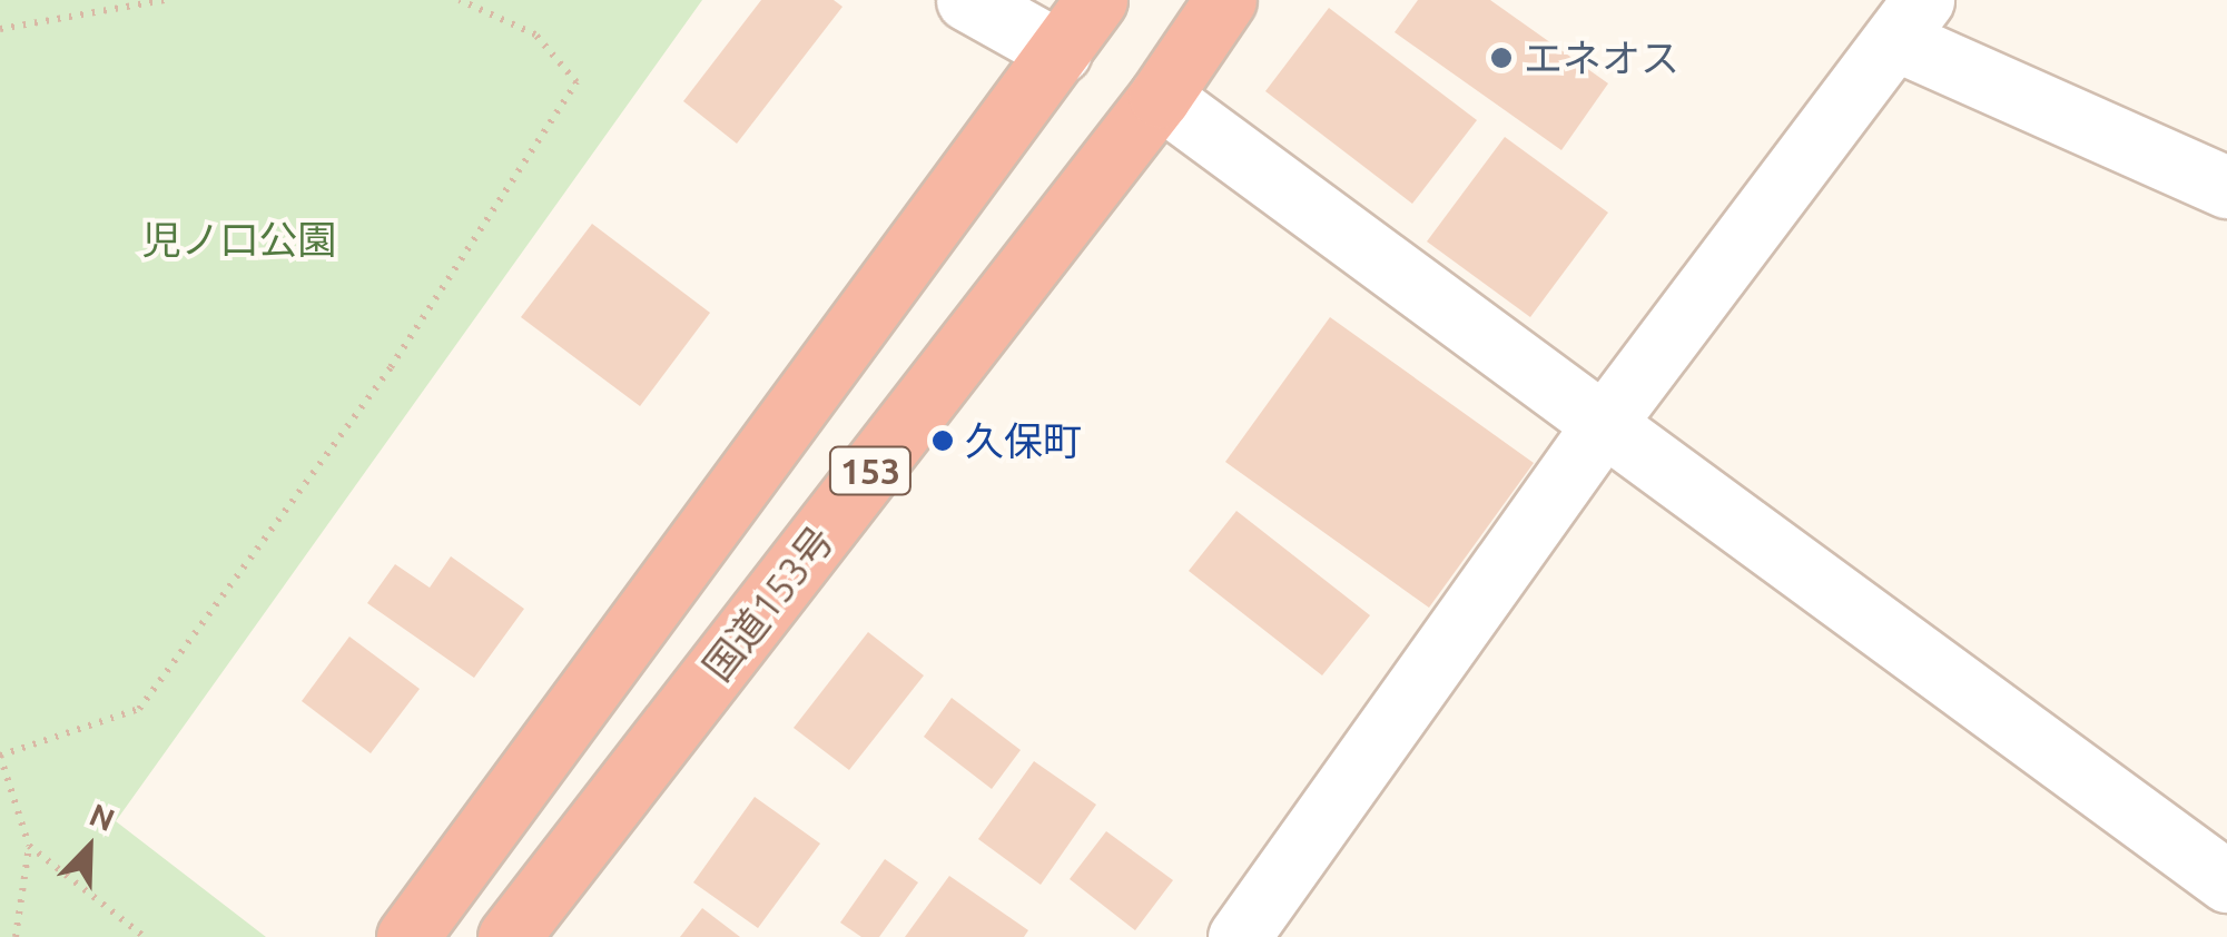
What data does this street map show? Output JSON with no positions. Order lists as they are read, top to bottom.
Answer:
{
  "streets": {
    "highway": ["153", "国道153号"]
  },
  "parks": ["児ノ口公園"],
  "places": ["エネオス", "久保町"],
  "north": "top right"
}
